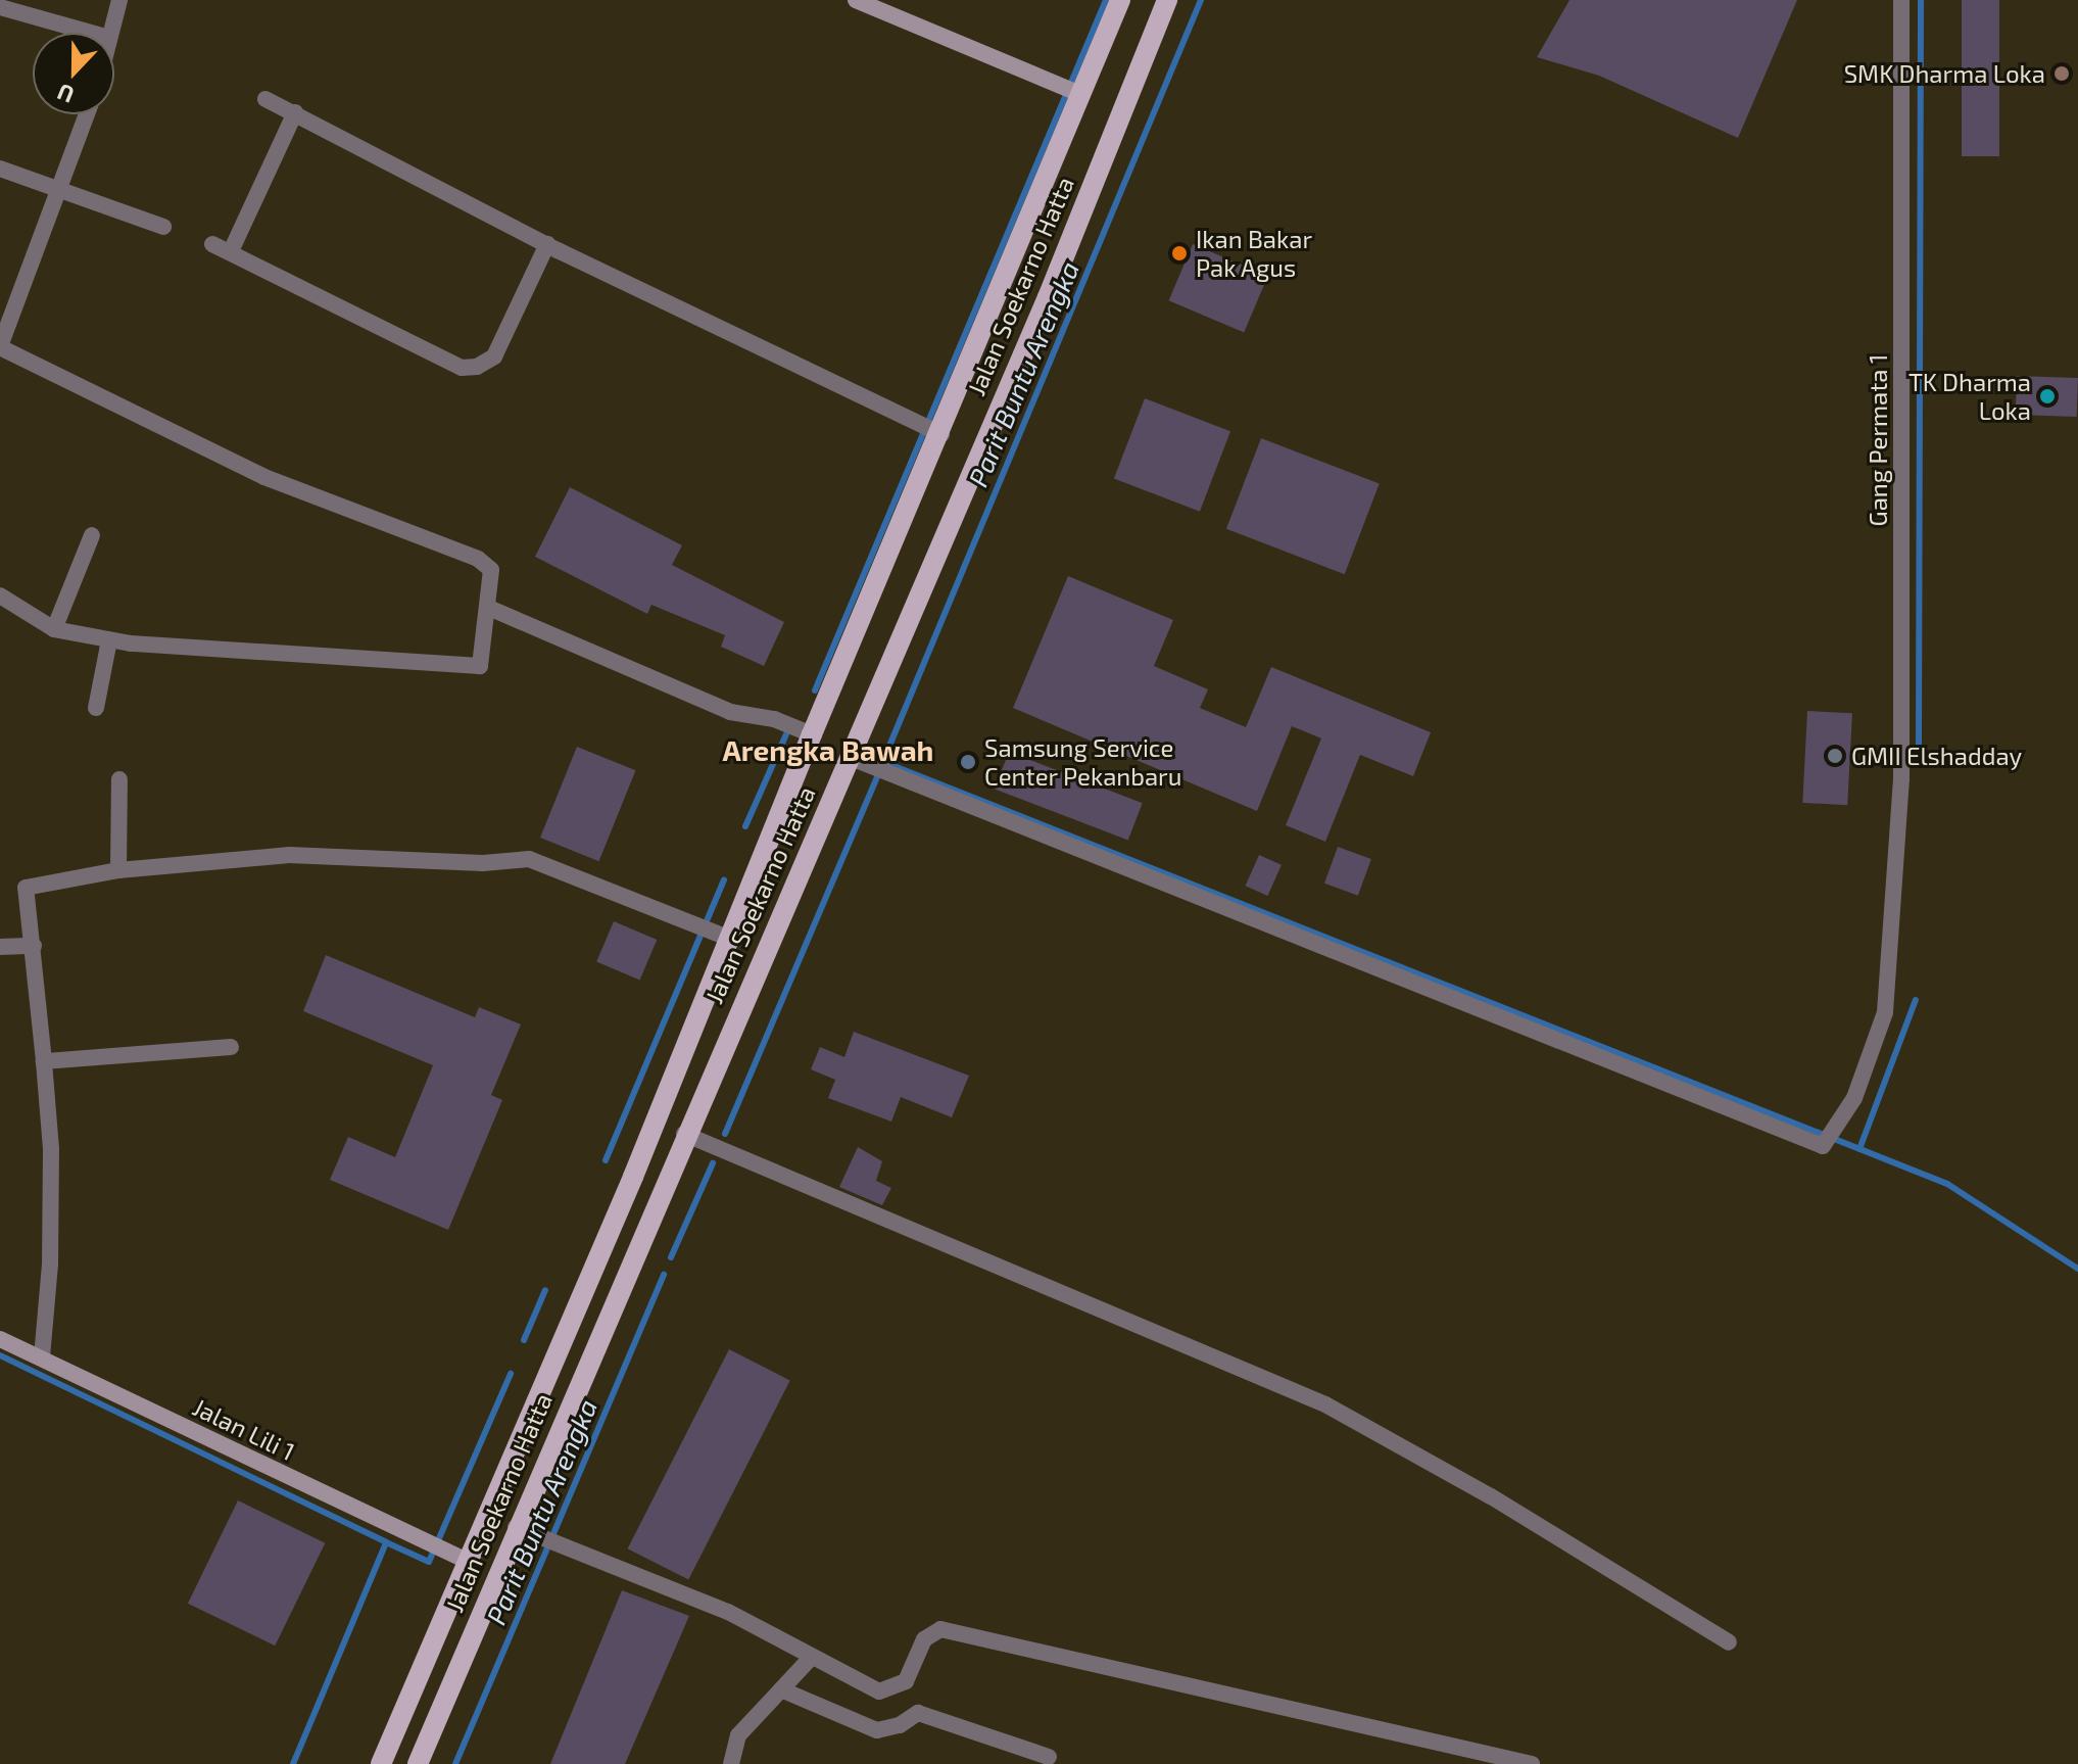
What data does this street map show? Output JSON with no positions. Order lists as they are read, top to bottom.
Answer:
{
  "streets": {
    "main road": ["Jalan Soekarno Hatta"],
    "street": ["Gang Permata 1", "Jalan Lili 1"]
  },
  "crossings": [
    ["Jalan Soekarno Hatta", "Gang Permata 1"],
    ["Jalan Soekarno Hatta", "Jalan Lili 1"]
  ],
  "districts": ["Arengka Bawah"],
  "water": ["Parit Buntu Arengka"],
  "places": [
    "SMK Dharma Loka",
    "Ikan Bakar Pak Agus",
    "TK Dharma Loka",
    "GMII Elshadday",
    "Samsung Service Center Pekanbaru"
  ],
  "north": "bottom"
}
